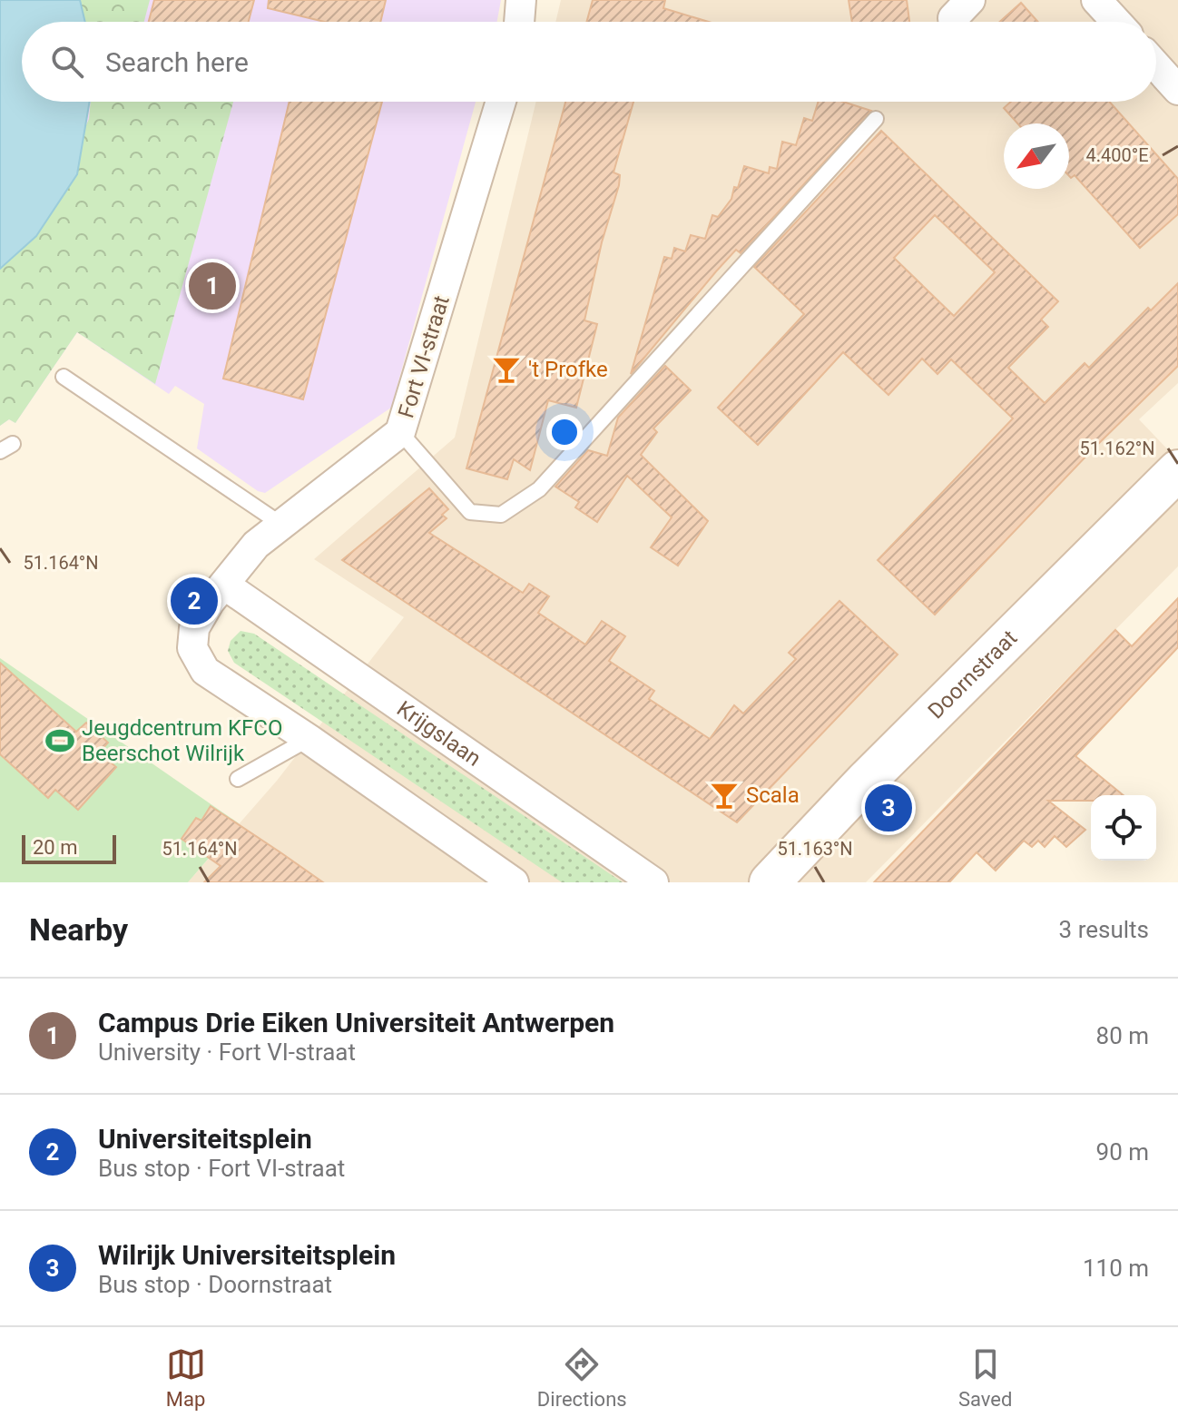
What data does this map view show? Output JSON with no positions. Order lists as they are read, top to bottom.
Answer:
{
  "streets": {
    "street": ["Fort VI-straat", "Doornstraat", "Krijgslaan"]
  },
  "crossings": [
    ["Fort VI-straat", "Krijgslaan"]
  ],
  "places": {
    "bar": ["'t Profke", "Scala"],
    "sports": ["Jeugdcentrum KFCO Beerschot Wilrijk"]
  },
  "scale_bar": "20 m",
  "north": "bottom left",
  "page": {
    "search": "Search here",
    "pins": ["1", "2", "3"],
    "scale": "20 m",
    "heading": ["Nearby", "3 results"],
    "list": [
      {
        "mark": "1",
        "name": "Campus Drie Eiken Universiteit Antwerpen",
        "note": "University · Fort VI-straat",
        "value": "80 m"
      },
      {
        "mark": "2",
        "name": "Universiteitsplein",
        "note": "Bus stop · Fort VI-straat",
        "value": "90 m"
      },
      {
        "mark": "3",
        "name": "Wilrijk Universiteitsplein",
        "note": "Bus stop · Doornstraat",
        "value": "110 m"
      }
    ],
    "nav": ["Map", "Directions", "Saved"]
  },
  "coordinates": [
    "4.400°E",
    "51.162°N",
    "51.164°N",
    "51.163°N"
  ]
}
